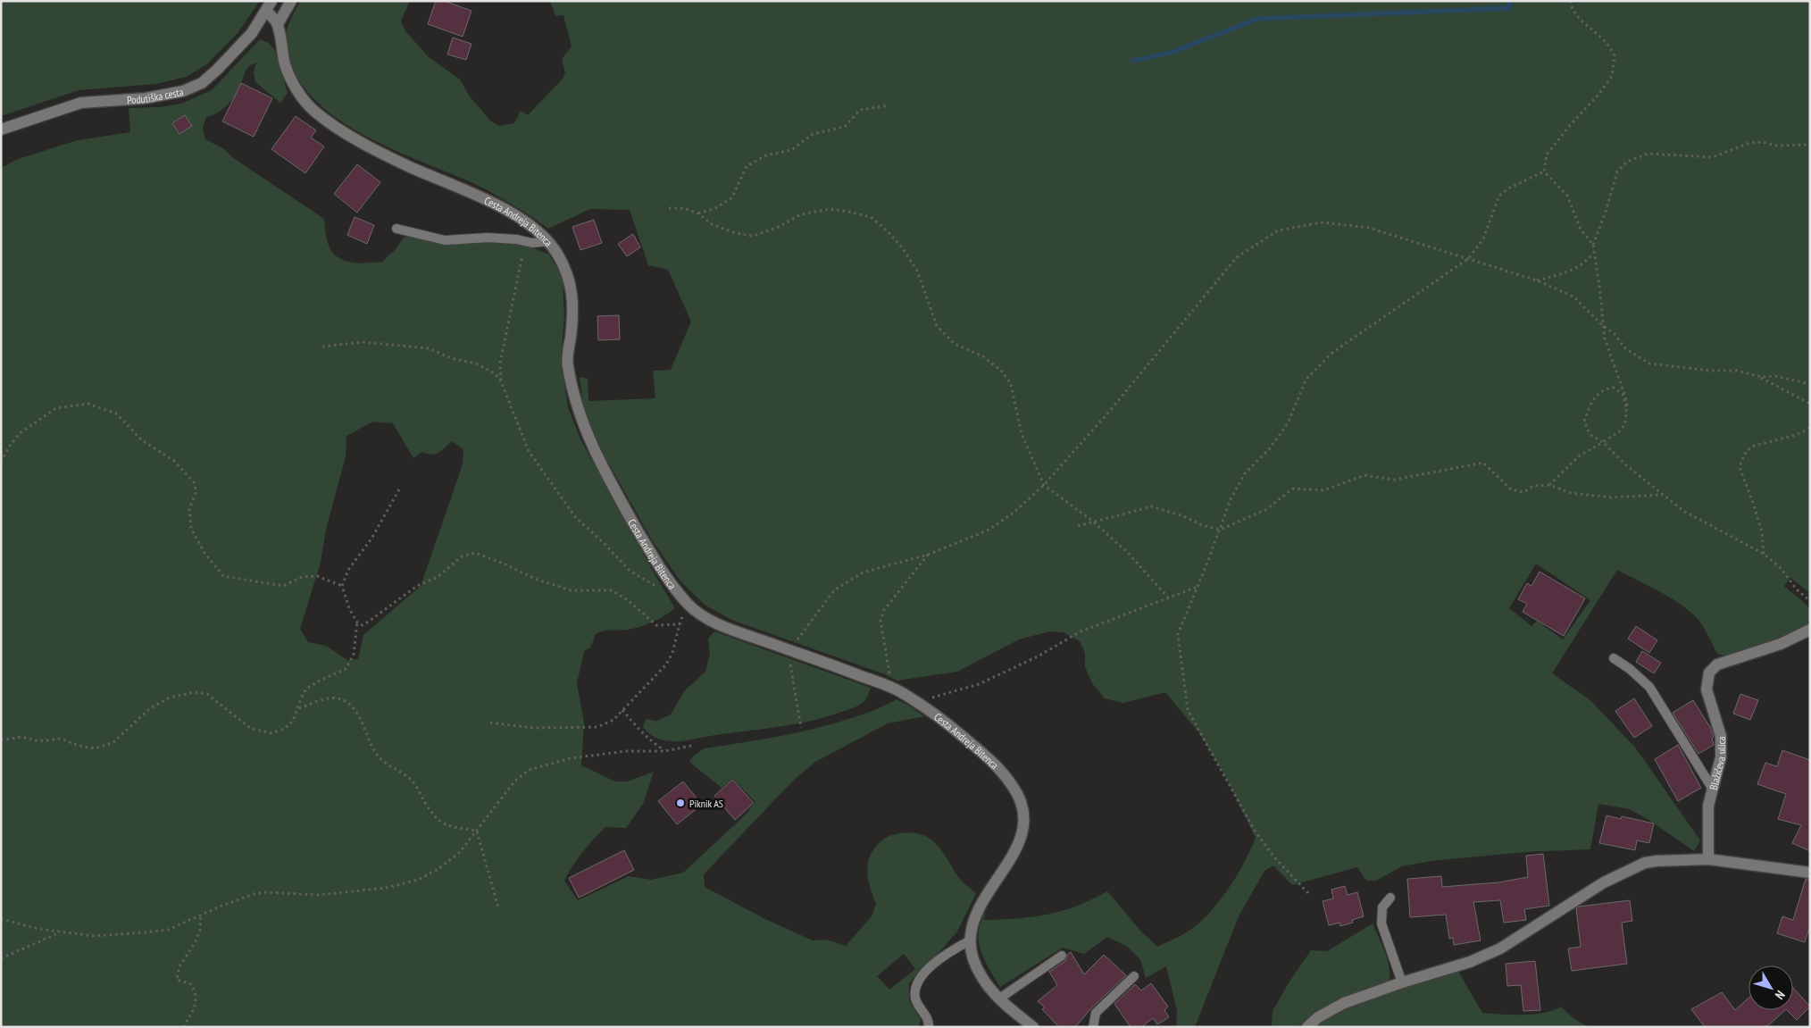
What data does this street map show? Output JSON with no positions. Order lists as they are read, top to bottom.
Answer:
{
  "streets": {
    "street": ["Podutiška cesta", "Cesta Andreja Bitenca", "Blažičeva ulica"]
  },
  "places": ["Piknik AS"],
  "north": "bottom right"
}
